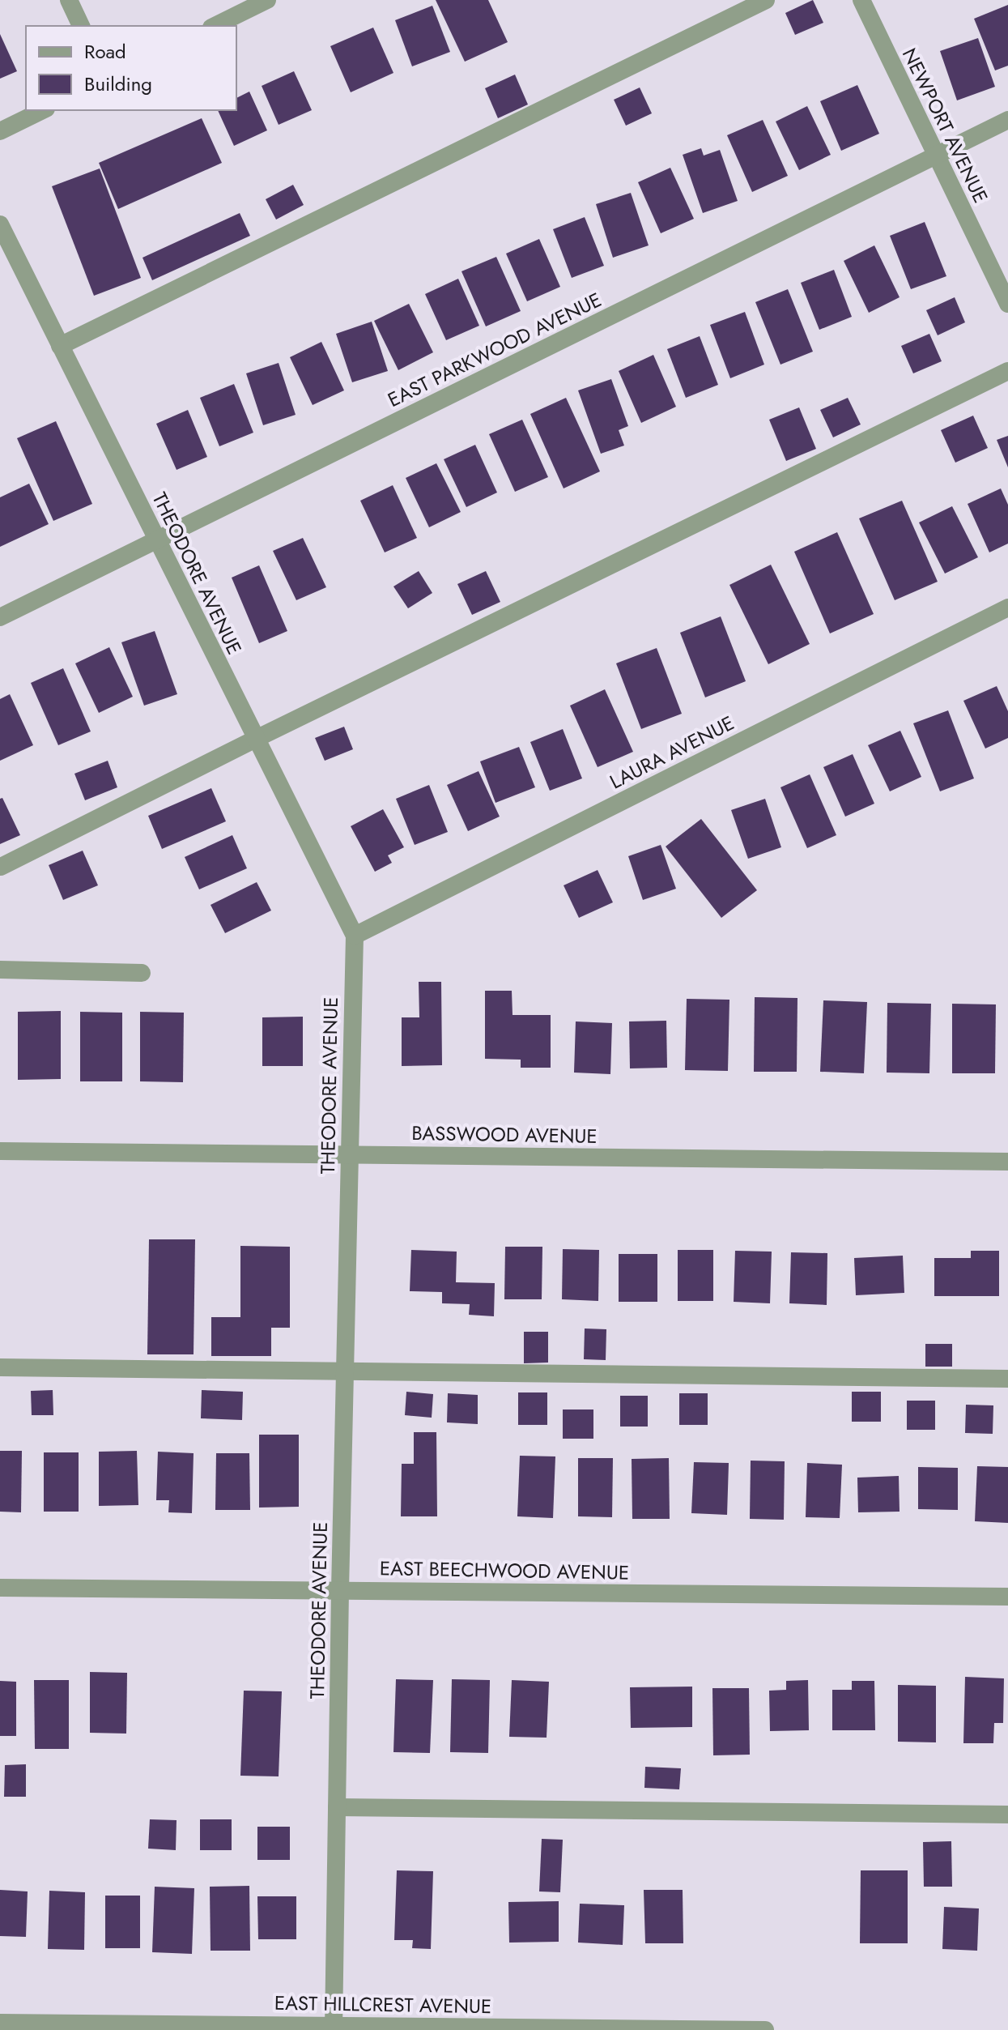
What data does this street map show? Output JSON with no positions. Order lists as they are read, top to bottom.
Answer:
{
  "streets": {
    "street": [
      "NEWPORT AVENUE",
      "EAST PARKWOOD AVENUE",
      "THEODORE AVENUE",
      "LAURA AVENUE",
      "BASSWOOD AVENUE",
      "EAST BEECHWOOD AVENUE",
      "EAST HILLCREST AVENUE"
    ]
  },
  "crossings": [
    ["NEWPORT AVENUE", "EAST PARKWOOD AVENUE"],
    ["EAST PARKWOOD AVENUE", "THEODORE AVENUE"],
    ["THEODORE AVENUE", "LAURA AVENUE"],
    ["THEODORE AVENUE", "BASSWOOD AVENUE"],
    ["THEODORE AVENUE", "EAST BEECHWOOD AVENUE"],
    ["THEODORE AVENUE", "EAST HILLCREST AVENUE"]
  ],
  "legend": ["Road", "Building"]
}
